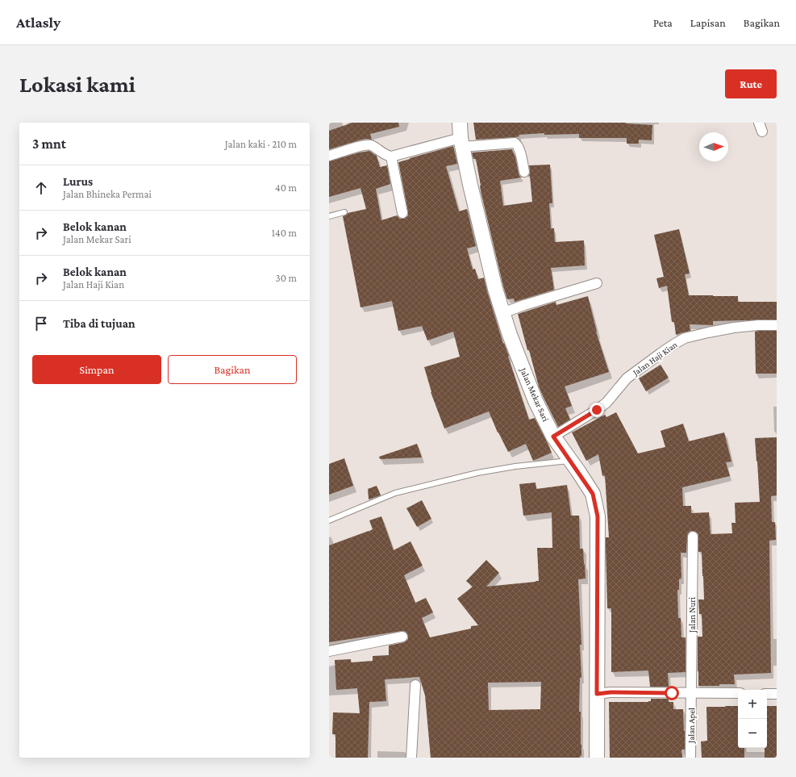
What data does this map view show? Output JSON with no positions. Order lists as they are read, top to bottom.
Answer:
{
  "streets": {
    "main road": ["Jalan Mekar Sari"],
    "street": ["Jalan Haji Kian", "Jalan Nuri", "Jalan Apel"]
  },
  "crossings": [
    ["Jalan Haji Kian", "Jalan Mekar Sari"],
    ["Jalan Nuri", "Jalan Apel"]
  ],
  "north": "right",
  "page": {
    "header": "Atlasly",
    "nav": ["Peta", "Lapisan", "Bagikan"],
    "buttons": [
      "Rute",
      ["Simpan", "Bagikan"]
    ],
    "title": "Lokasi kami",
    "heading": ["3 mnt", "Jalan kaki · 210 m"],
    "list": [
      ["Lurus", "Jalan Bhineka Permai", "40 m"],
      ["Belok kanan", "Jalan Mekar Sari", "140 m"],
      ["Belok kanan", "Jalan Haji Kian", "30 m"],
      "Tiba di tujuan"
    ],
    "map_buttons": ["+", "−"]
  }
}
